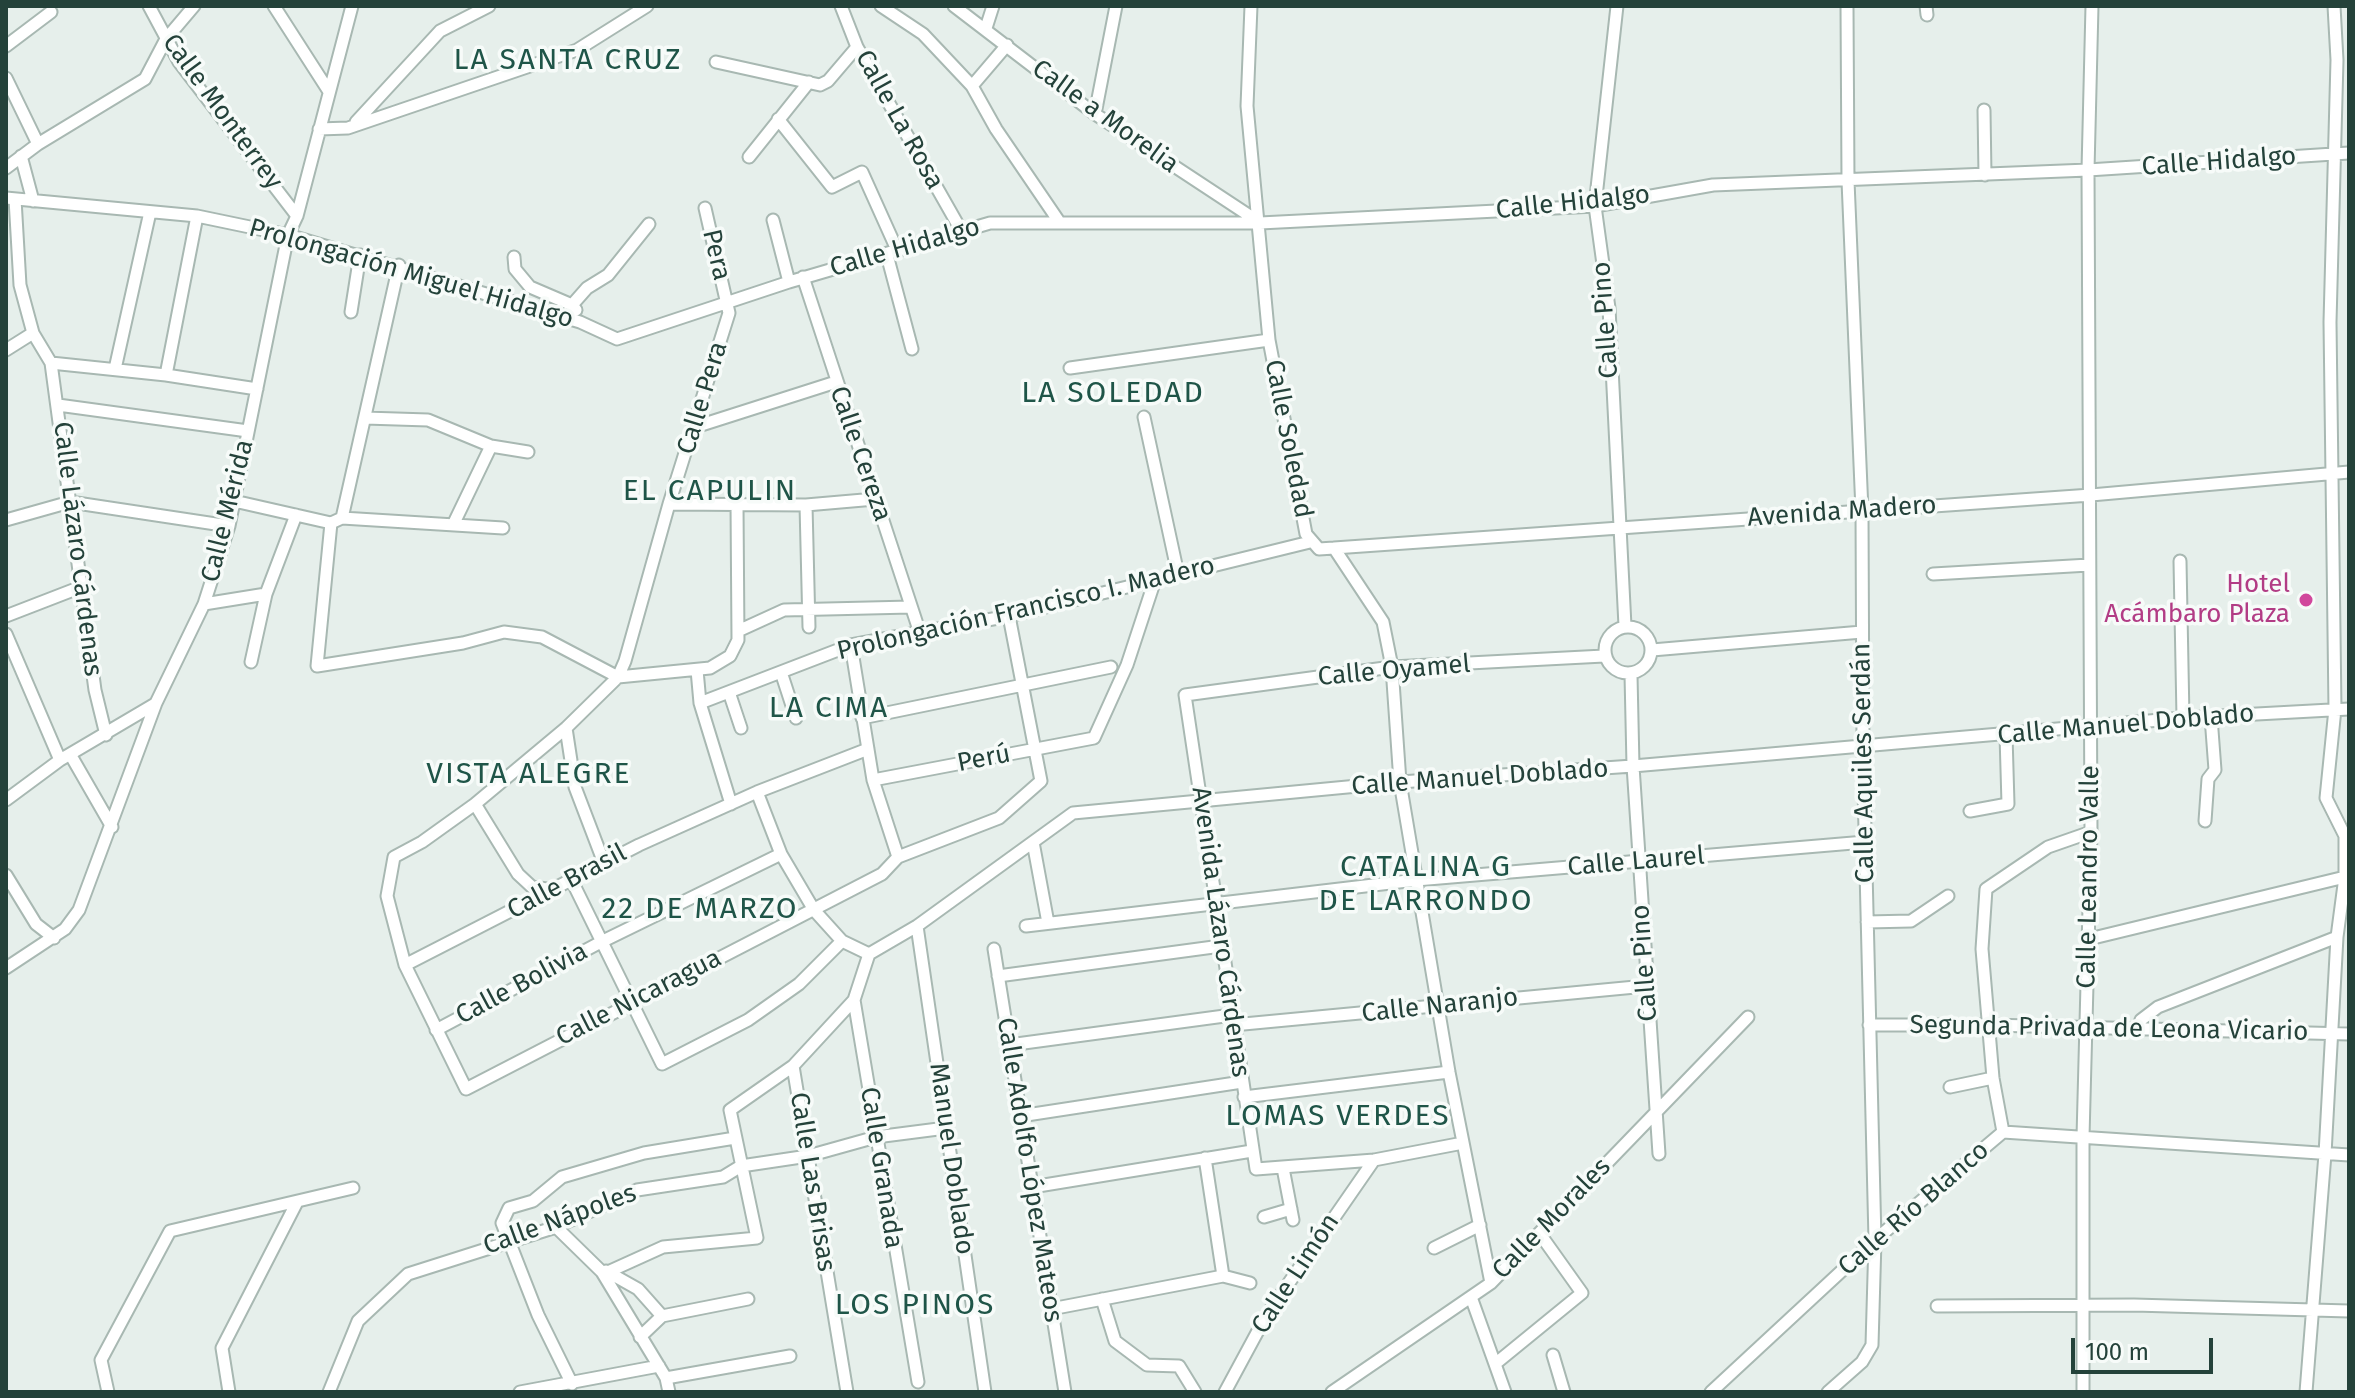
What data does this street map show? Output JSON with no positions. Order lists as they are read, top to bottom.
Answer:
{
  "streets": {
    "street": [
      "Calle Monterrey",
      "Calle a Morelia",
      "Calle La Rosa",
      "Calle Hidalgo",
      "Pera",
      "Prolongación Miguel Hidalgo",
      "Calle Pino",
      "Calle Pera",
      "Calle Soledad",
      "Calle Cereza",
      "Calle Mérida",
      "Avenida Madero",
      "Calle Lázaro Cárdenas",
      "Prolongación Francisco I. Madero",
      "Calle Oyamel",
      "Calle Manuel Doblado",
      "Perú",
      "Calle Aquiles Serdán",
      "Calle Laurel",
      "Calle Leandro Valle",
      "Calle Brasil",
      "Avenida Lázaro Cárdenas",
      "Calle Bolivia",
      "Calle Nicaragua",
      "Calle Naranjo",
      "Segunda Privada de Leona Vicario",
      "Manuel Doblado",
      "Calle Granada",
      "Calle Adolfo López Mateos",
      "Calle Las Brisas",
      "Calle Río Blanco",
      "Calle Morales",
      "Calle Nápoles",
      "Calle Limón"
    ]
  },
  "crossings": [
    ["Calle Monterrey", "Calle Mérida"],
    ["Calle a Morelia", "Calle Hidalgo"],
    ["Calle a Morelia", "Calle Soledad"],
    ["Calle La Rosa", "Calle Hidalgo"],
    ["Calle Hidalgo", "Prolongación Miguel Hidalgo"],
    ["Calle Hidalgo", "Calle Pino"],
    ["Calle Hidalgo", "Calle Soledad"],
    ["Calle Hidalgo", "Calle Cereza"],
    ["Calle Hidalgo", "Calle Aquiles Serdán"],
    ["Calle Hidalgo", "Calle Leandro Valle"],
    ["Pera", "Prolongación Miguel Hidalgo"],
    ["Pera", "Calle Pera"],
    ["Prolongación Miguel Hidalgo", "Calle Pera"],
    ["Prolongación Miguel Hidalgo", "Calle Cereza"],
    ["Prolongación Miguel Hidalgo", "Calle Mérida"],
    ["Calle Pino", "Avenida Madero"],
    ["Calle Pino", "Calle Oyamel"],
    ["Calle Pino", "Calle Manuel Doblado"],
    ["Calle Pino", "Calle Laurel"],
    ["Calle Pino", "Calle Naranjo"],
    ["Calle Pino", "Calle Morales"],
    ["Calle Soledad", "Avenida Madero"],
    ["Calle Soledad", "Prolongación Francisco I. Madero"],
    ["Calle Soledad", "Calle Oyamel"],
    ["Calle Soledad", "Calle Manuel Doblado"],
    ["Calle Soledad", "Calle Laurel"],
    ["Calle Soledad", "Calle Naranjo"],
    ["Calle Soledad", "Calle Morales"],
    ["Calle Cereza", "Prolongación Francisco I. Madero"],
    ["Avenida Madero", "Calle Aquiles Serdán"],
    ["Avenida Madero", "Calle Leandro Valle"],
    ["Prolongación Francisco I. Madero", "Perú"],
    ["Calle Oyamel", "Avenida Lázaro Cárdenas"],
    ["Calle Manuel Doblado", "Calle Aquiles Serdán"],
    ["Calle Manuel Doblado", "Calle Leandro Valle"],
    ["Calle Manuel Doblado", "Avenida Lázaro Cárdenas"],
    ["Calle Manuel Doblado", "Manuel Doblado"],
    ["Perú", "Calle Nicaragua"],
    ["Calle Aquiles Serdán", "Calle Laurel"],
    ["Calle Aquiles Serdán", "Segunda Privada de Leona Vicario"],
    ["Calle Aquiles Serdán", "Calle Río Blanco"],
    ["Calle Laurel", "Avenida Lázaro Cárdenas"],
    ["Calle Leandro Valle", "Segunda Privada de Leona Vicario"],
    ["Calle Leandro Valle", "Calle Río Blanco"],
    ["Avenida Lázaro Cárdenas", "Calle Naranjo"],
    ["Calle Bolivia", "Calle Nicaragua"],
    ["Calle Naranjo", "Calle Adolfo López Mateos"],
    ["Calle Granada", "Calle Nápoles"],
    ["Calle Las Brisas", "Calle Nápoles"]
  ],
  "districts": [
    "LA SANTA CRUZ",
    "LA SOLEDAD",
    "EL CAPULIN",
    "LA CIMA",
    "VISTA ALEGRE",
    "CATALINA G DE LARRONDO",
    "22 DE MARZO",
    "LOMAS VERDES",
    "LOS PINOS"
  ],
  "places": ["Hotel Acámbaro Plaza"],
  "scale_bar": "100 m"
}
